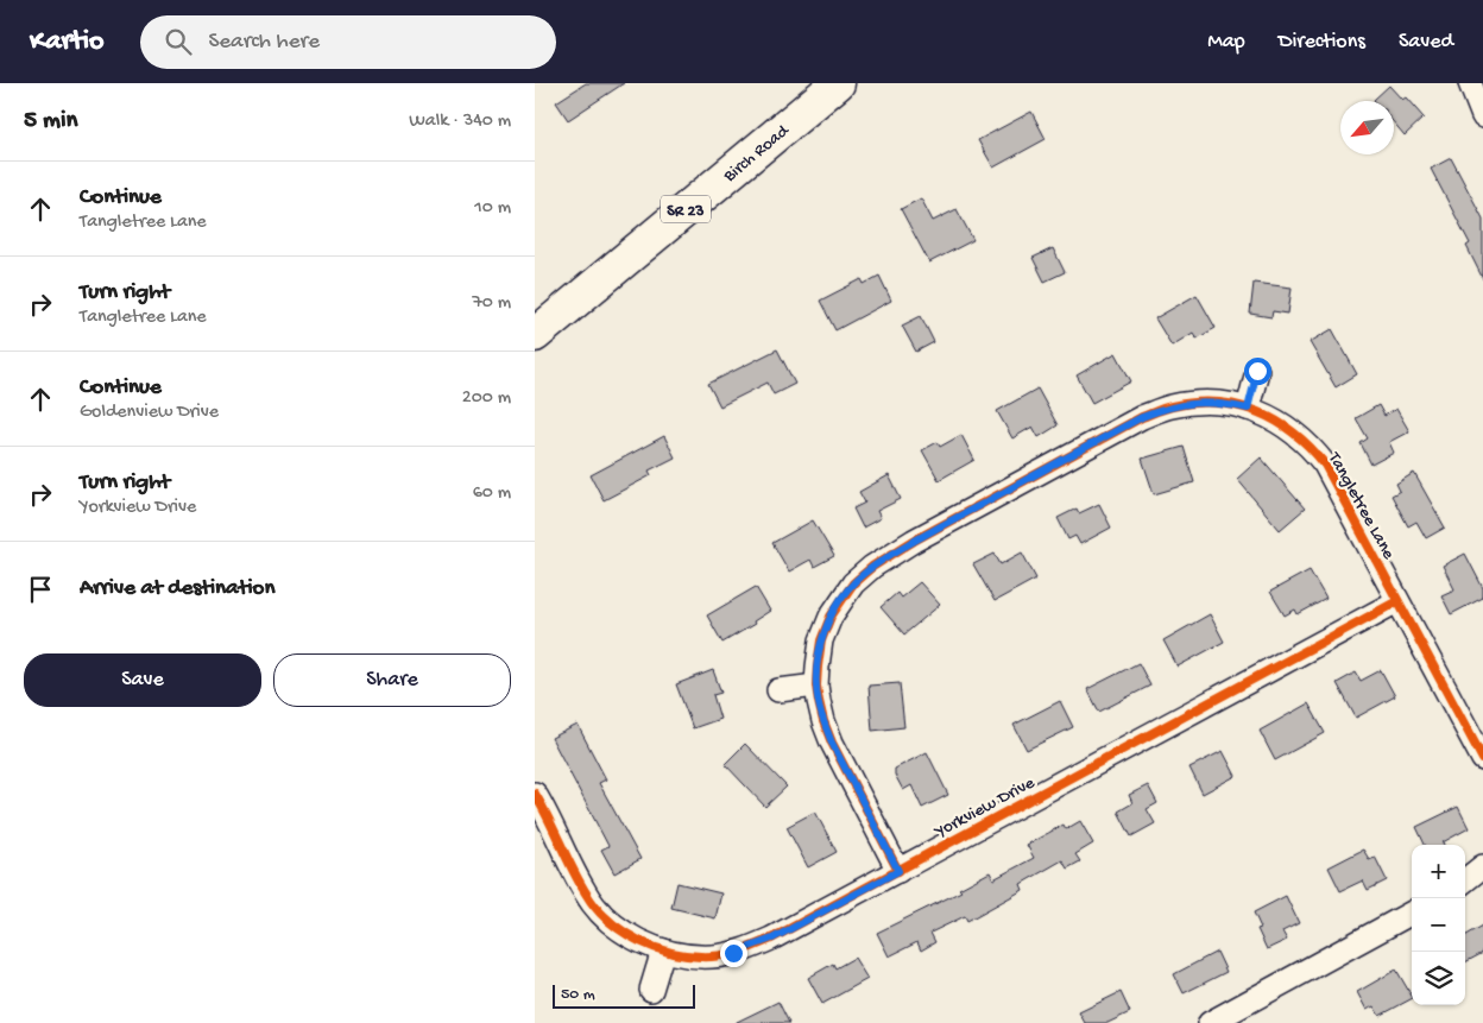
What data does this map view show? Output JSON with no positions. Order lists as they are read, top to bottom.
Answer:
{
  "streets": {
    "main road": ["Birch Road", "SR 23"],
    "street": ["Tangletree Lane", "Yorkview Drive"]
  },
  "crossings": [
    ["Tangletree Lane", "Yorkview Drive"]
  ],
  "scale_bar": "50 m",
  "north": "bottom left",
  "page": {
    "header": "Kartio",
    "search": "Search here",
    "nav": ["Map", "Directions", "Saved"],
    "heading": ["5 min", "Walk · 340 m"],
    "list": [
      ["Continue", "Tangletree Lane", "10 m"],
      ["Turn right", "Tangletree Lane", "70 m"],
      ["Continue", "Goldenview Drive", "200 m"],
      ["Turn right", "Yorkview Drive", "60 m"],
      "Arrive at destination"
    ],
    "buttons": ["Save", "Share"],
    "map_buttons": ["+", "−"],
    "scale": "50 m"
  }
}
